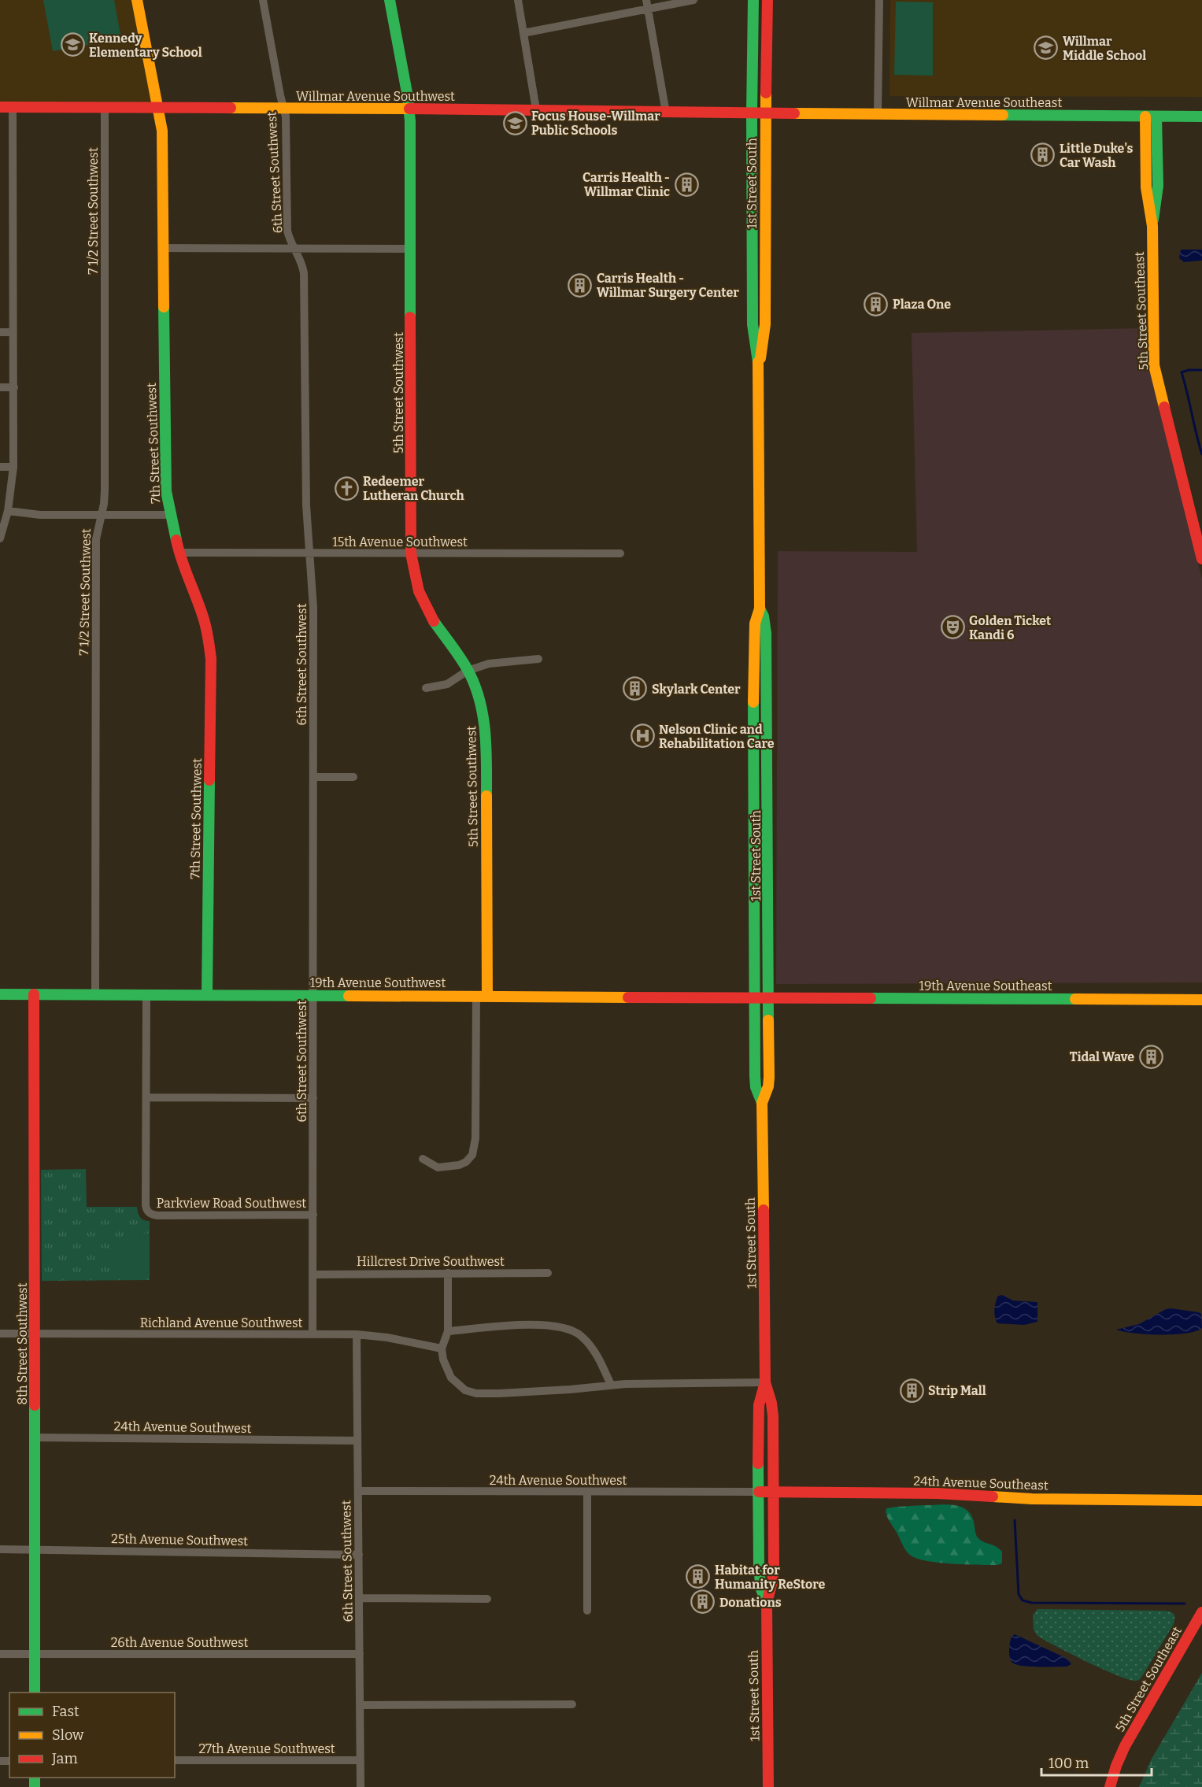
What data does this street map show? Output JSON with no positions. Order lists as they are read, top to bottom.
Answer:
{
  "streets": {
    "main road": [
      "Willmar Avenue Southwest",
      "Willmar Avenue Southeast",
      "1st Street South",
      "5th Street Southeast",
      "5th Street Southwest",
      "7th Street Southwest",
      "19th Avenue Southwest",
      "19th Avenue Southeast",
      "8th Street Southwest",
      "24th Avenue Southeast"
    ],
    "street": [
      "6th Street Southwest",
      "7 1/2 Street Southwest",
      "15th Avenue Southwest",
      "Parkview Road Southwest",
      "Hillcrest Drive Southwest",
      "Richland Avenue Southwest",
      "24th Avenue Southwest",
      "25th Avenue Southwest",
      "26th Avenue Southwest",
      "27th Avenue Southwest"
    ]
  },
  "crossings": [
    ["Willmar Avenue Southwest", "Willmar Avenue Southeast"],
    ["Willmar Avenue Southwest", "6th Street Southwest"],
    ["Willmar Avenue Southwest", "1st Street South"],
    ["Willmar Avenue Southwest", "7 1/2 Street Southwest"],
    ["Willmar Avenue Southwest", "5th Street Southwest"],
    ["Willmar Avenue Southwest", "7th Street Southwest"],
    ["Willmar Avenue Southeast", "1st Street South"],
    ["Willmar Avenue Southeast", "5th Street Southeast"],
    ["6th Street Southwest", "15th Avenue Southwest"],
    ["6th Street Southwest", "19th Avenue Southwest"],
    ["6th Street Southwest", "Parkview Road Southwest"],
    ["6th Street Southwest", "Hillcrest Drive Southwest"],
    ["6th Street Southwest", "Richland Avenue Southwest"],
    ["6th Street Southwest", "24th Avenue Southwest"],
    ["6th Street Southwest", "25th Avenue Southwest"],
    ["6th Street Southwest", "26th Avenue Southwest"],
    ["6th Street Southwest", "27th Avenue Southwest"],
    ["1st Street South", "19th Avenue Southwest"],
    ["1st Street South", "19th Avenue Southeast"],
    ["1st Street South", "24th Avenue Southwest"],
    ["1st Street South", "24th Avenue Southeast"],
    ["7 1/2 Street Southwest", "19th Avenue Southwest"],
    ["5th Street Southwest", "15th Avenue Southwest"],
    ["5th Street Southwest", "19th Avenue Southwest"],
    ["7th Street Southwest", "15th Avenue Southwest"],
    ["7th Street Southwest", "19th Avenue Southwest"],
    ["19th Avenue Southwest", "19th Avenue Southeast"],
    ["19th Avenue Southwest", "8th Street Southwest"],
    ["Richland Avenue Southwest", "8th Street Southwest"],
    ["8th Street Southwest", "24th Avenue Southwest"],
    ["8th Street Southwest", "25th Avenue Southwest"],
    ["8th Street Southwest", "26th Avenue Southwest"],
    ["24th Avenue Southwest", "24th Avenue Southeast"]
  ],
  "places": {
    "school or university": ["Kennedy Elementary School", "Willmar Middle School", "Focus House-Willmar Public Schools"],
    "building": [
      "Little Duke's Car Wash",
      "Carris Health - Willmar Clinic",
      "Carris Health - Willmar Surgery Center",
      "Plaza One",
      "Skylark Center",
      "Tidal Wave",
      "Strip Mall",
      "Habitat for Humanity ReStore",
      "Donations"
    ],
    "church": ["Redeemer Lutheran Church"],
    "theatre": ["Golden Ticket Kandi 6"],
    "hospital": ["Nelson Clinic and Rehabilitation Care"]
  },
  "legend": ["Fast", "Slow", "Jam"],
  "scale_bar": "100 m"
}
